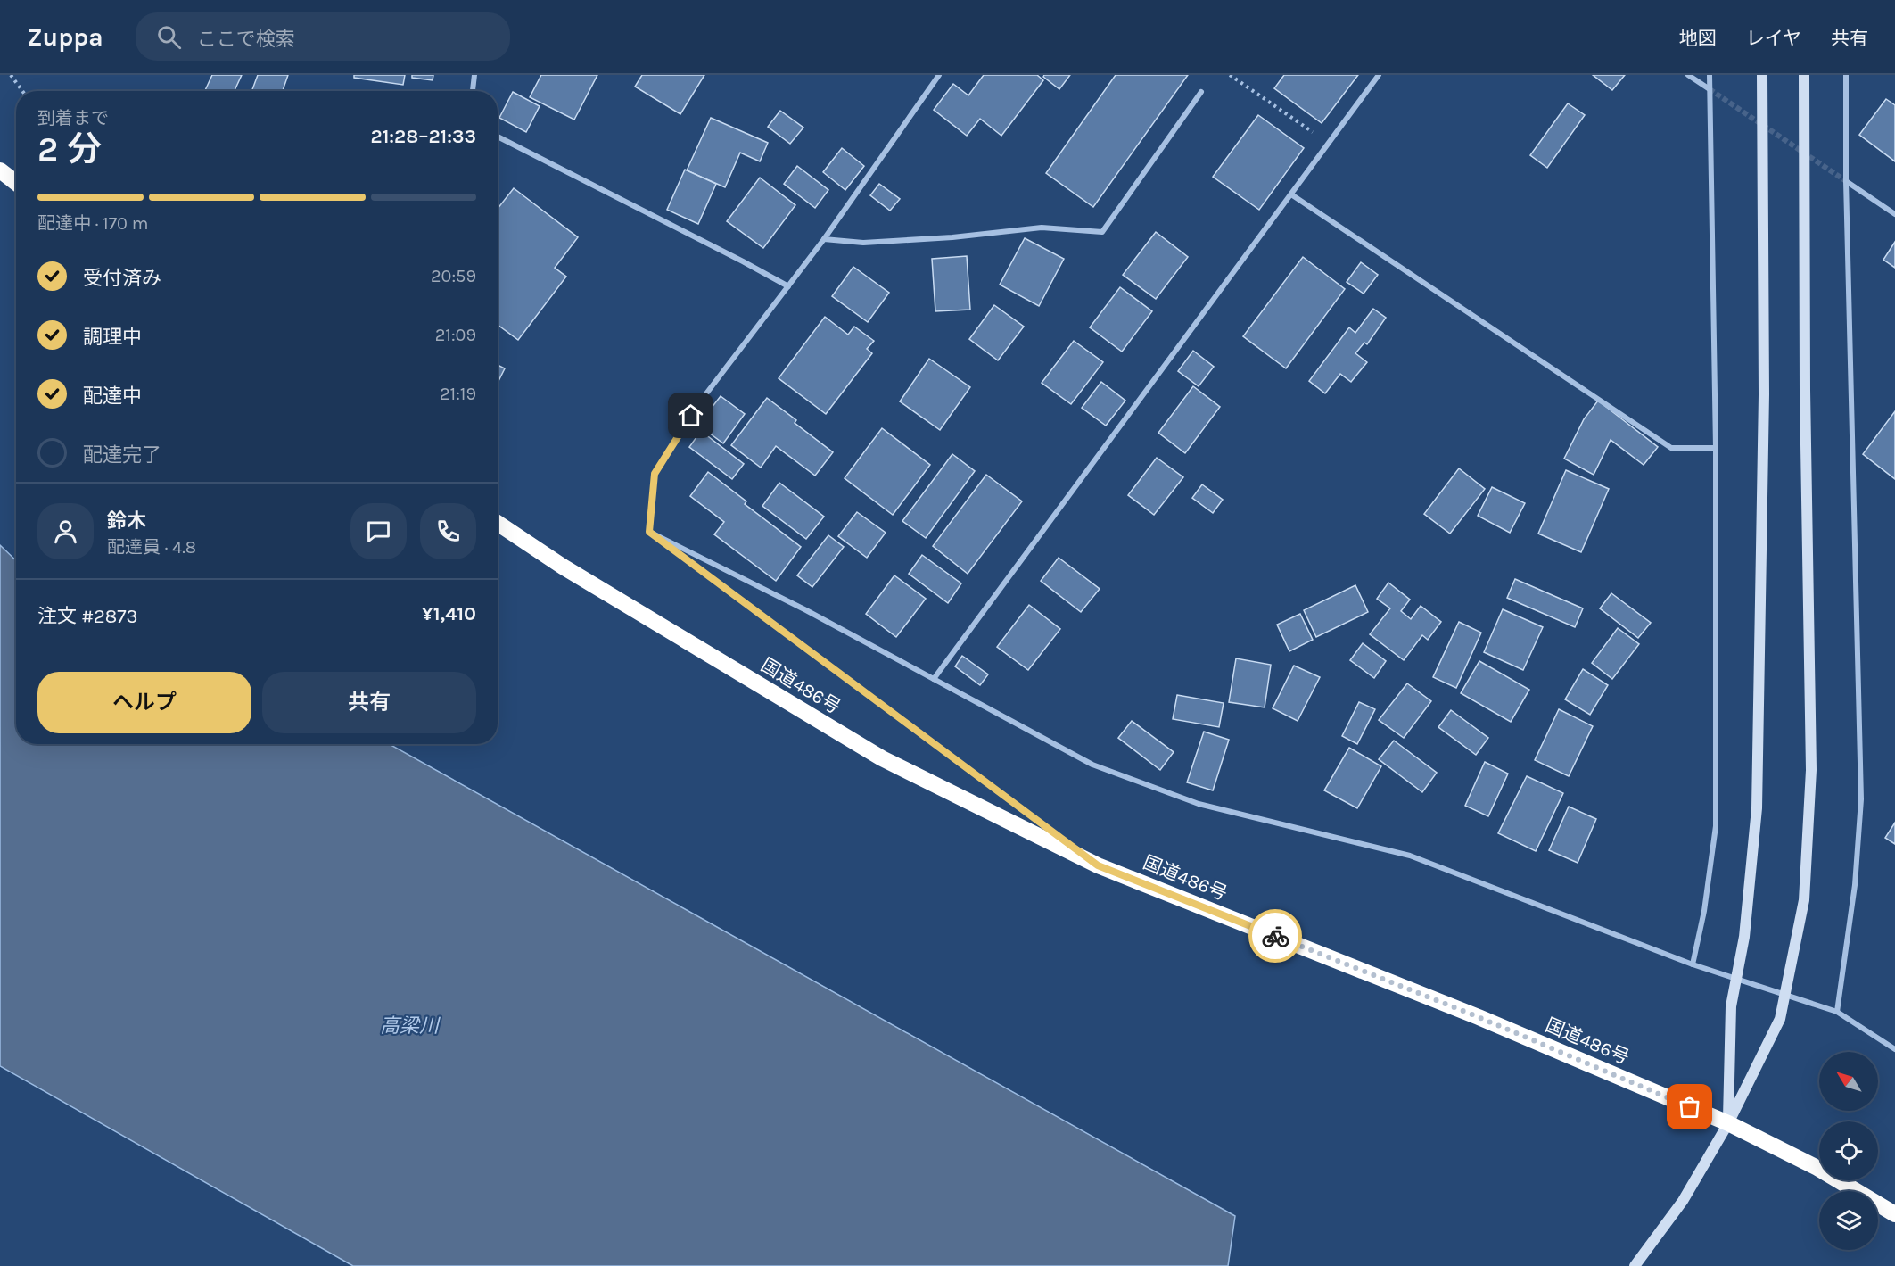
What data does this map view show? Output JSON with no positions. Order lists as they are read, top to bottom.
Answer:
{
  "streets": {
    "highway": ["国道486号"]
  },
  "water": ["高梁川"],
  "north": "top left",
  "page": {
    "header": "Zuppa",
    "search": "ここで検索",
    "nav": ["地図", "レイヤ", "共有"],
    "heading": ["2 分", "到着まで", "21:28–21:33"],
    "panel": [
      "鈴木",
      "配達員 · 4.8",
      "注文 #2873",
      "¥1,410"
    ],
    "bar": "配達中 · 170 m",
    "list": [
      ["受付済み", "20:59"],
      ["調理中", "21:09"],
      ["配達中", "21:19"],
      "配達完了"
    ],
    "buttons": ["ヘルプ", "共有"]
  }
}
